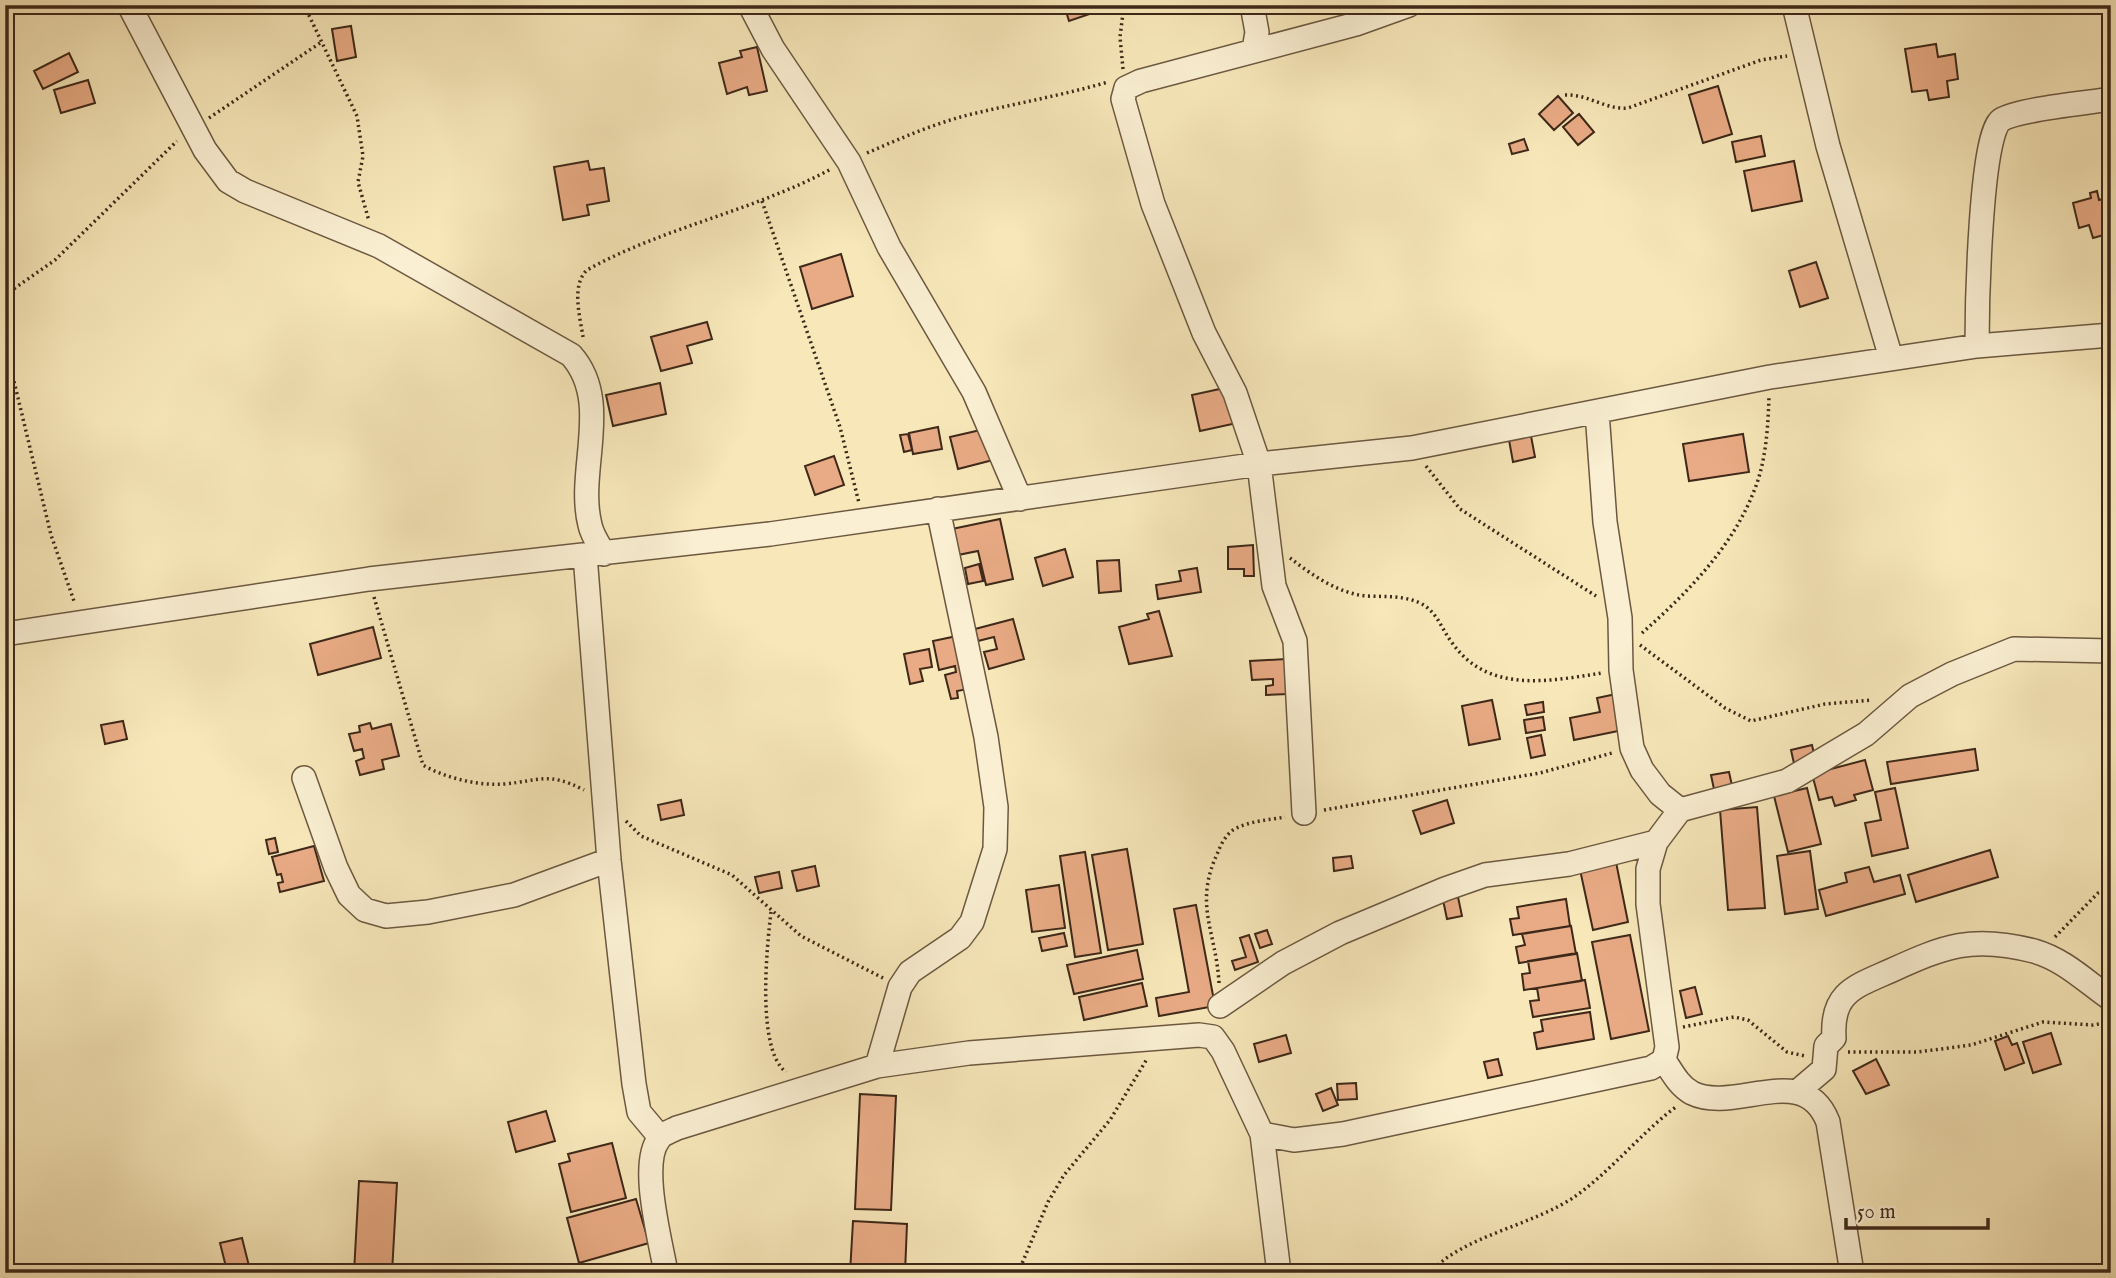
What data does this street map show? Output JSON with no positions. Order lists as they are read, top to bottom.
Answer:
{
  "scale_bar": "50 m"
}
